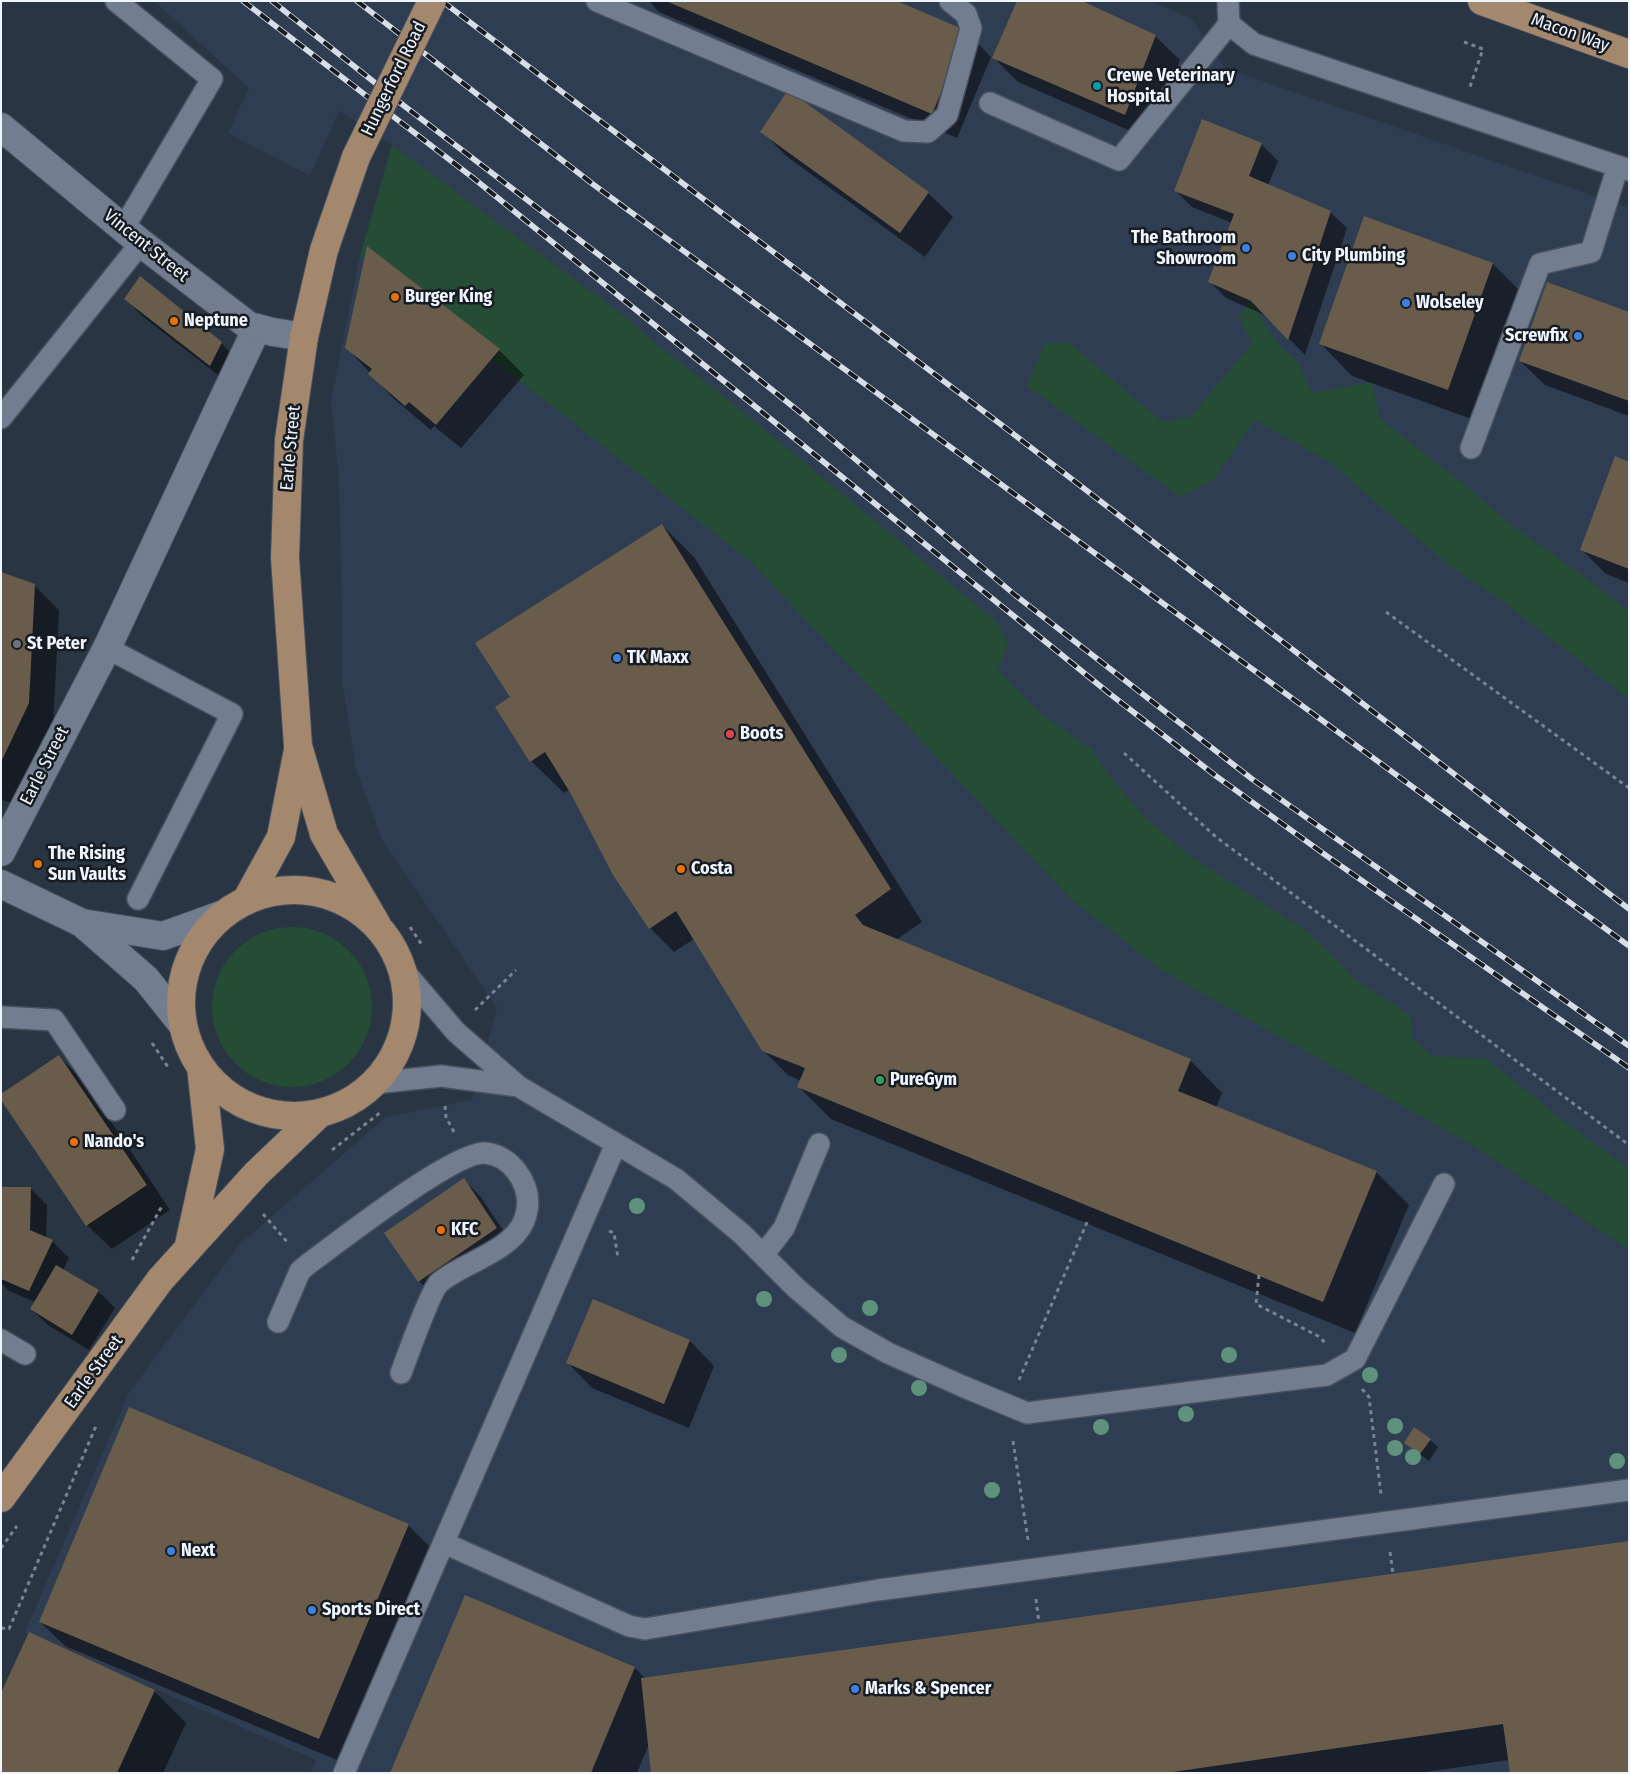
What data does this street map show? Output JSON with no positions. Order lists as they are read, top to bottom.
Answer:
{
  "streets": {
    "main road": ["Macon Way", "Hungerford Road", "Earle Street"],
    "street": ["Vincent Street"]
  },
  "crossings": [
    ["Hungerford Road", "Earle Street"],
    ["Vincent Street", "Earle Street"]
  ],
  "places": [
    "Crewe Veterinary Hospital",
    "The Bathroom Showroom",
    "City Plumbing",
    "Burger King",
    "Wolseley",
    "Neptune",
    "Screwfix",
    "St Peter",
    "TK Maxx",
    "Boots",
    "The Rising Sun Vaults",
    "Costa",
    "PureGym",
    "Nando's",
    "KFC",
    "Next",
    "Sports Direct",
    "Marks & Spencer"
  ]
}
